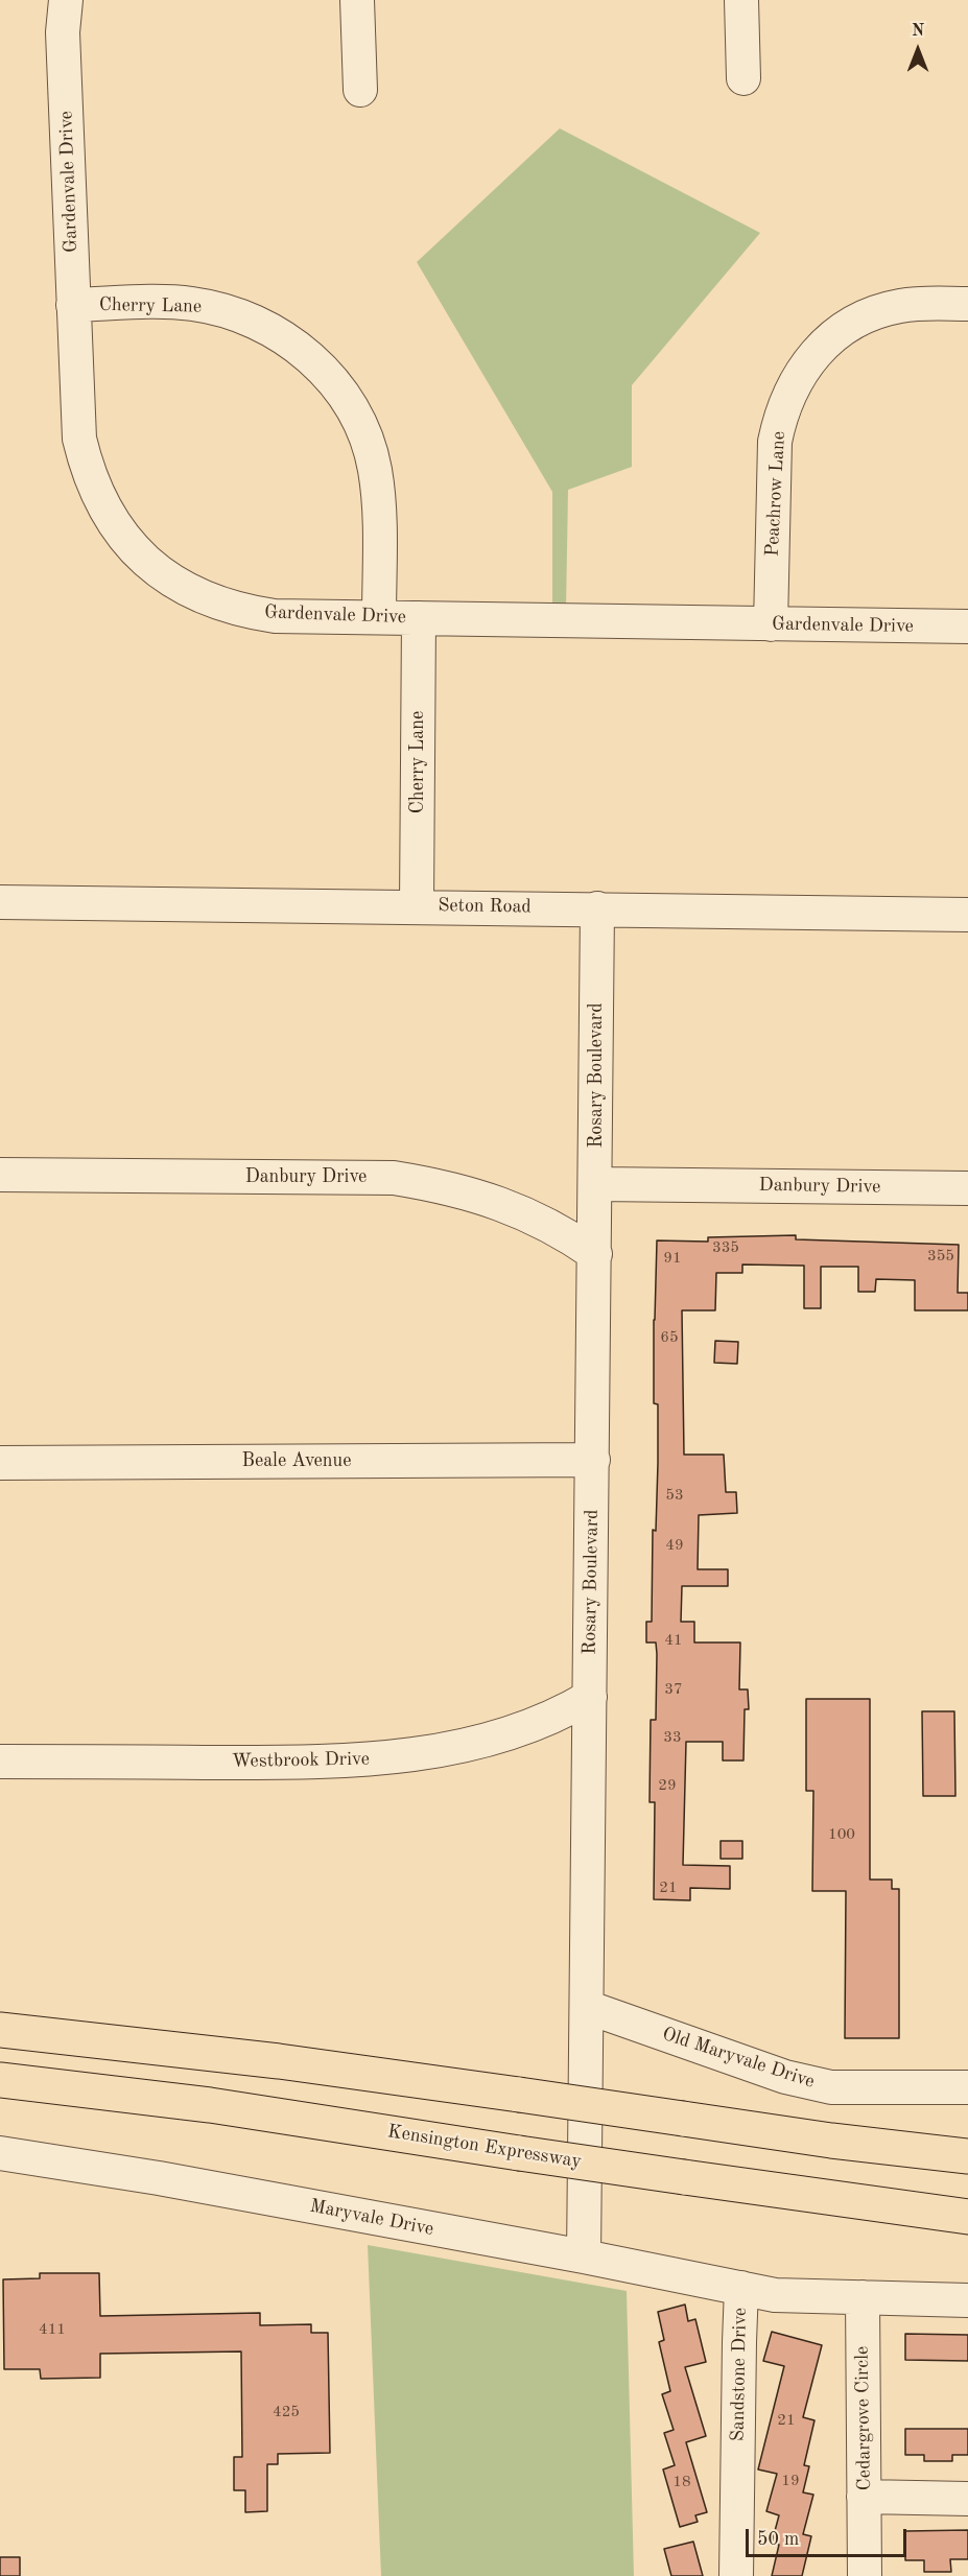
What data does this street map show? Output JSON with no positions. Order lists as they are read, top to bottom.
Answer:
{
  "streets": {
    "highway": ["Kensington Expressway"],
    "street": [
      "Gardenvale Drive",
      "Cherry Lane",
      "Peachrow Lane",
      "Seton Road",
      "Rosary Boulevard",
      "Danbury Drive",
      "Beale Avenue",
      "Westbrook Drive",
      "Old Maryvale Drive",
      "Maryvale Drive",
      "Sandstone Drive",
      "Cedargrove Circle"
    ]
  },
  "crossings": [
    ["Gardenvale Drive", "Cherry Lane"],
    ["Gardenvale Drive", "Peachrow Lane"],
    ["Cherry Lane", "Seton Road"],
    ["Seton Road", "Rosary Boulevard"],
    ["Rosary Boulevard", "Danbury Drive"],
    ["Rosary Boulevard", "Beale Avenue"],
    ["Rosary Boulevard", "Westbrook Drive"],
    ["Rosary Boulevard", "Old Maryvale Drive"],
    ["Rosary Boulevard", "Maryvale Drive"],
    ["Maryvale Drive", "Sandstone Drive"],
    ["Sandstone Drive", "Cedargrove Circle"]
  ],
  "house_numbers": [
    "335",
    "355",
    "91",
    "65",
    "53",
    "49",
    "41",
    "37",
    "33",
    "29",
    "100",
    "21",
    "411",
    "425",
    "21",
    "19",
    "18"
  ],
  "scale_bar": "50 m",
  "north": "top"
}
